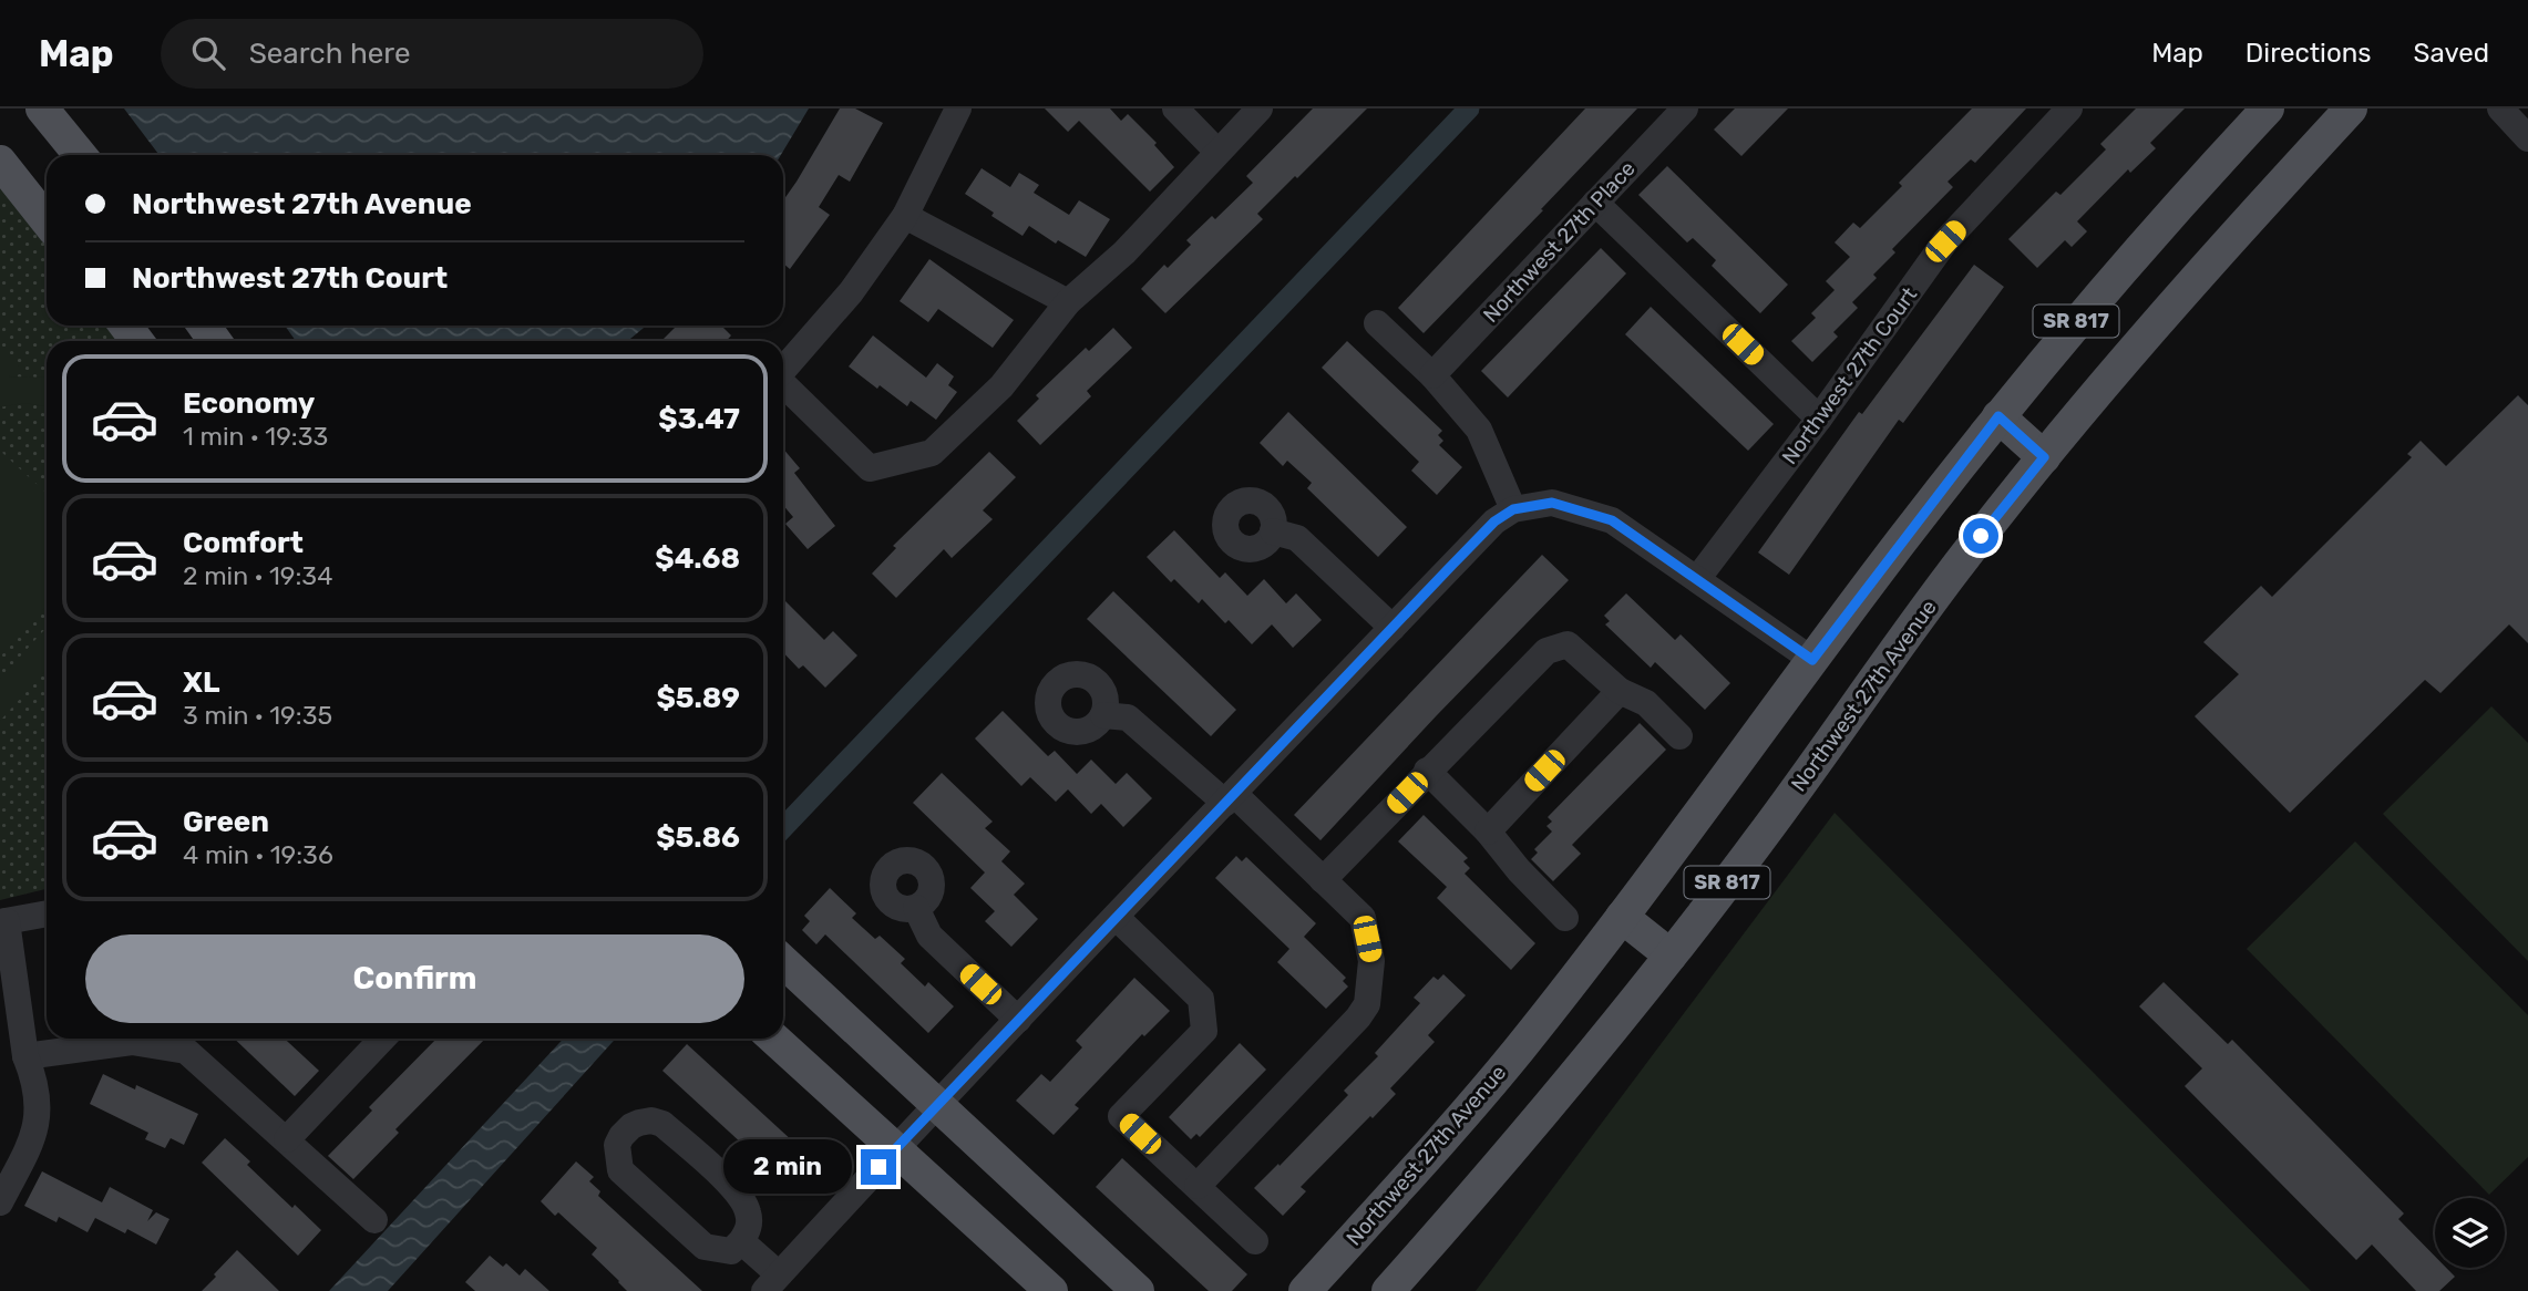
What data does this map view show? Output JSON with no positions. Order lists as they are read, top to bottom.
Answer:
{
  "streets": {
    "main road": ["SR 817", "Northwest 27th Avenue"],
    "street": ["Northwest 27th Place", "Northwest 27th Court"]
  },
  "page": {
    "header": "Map",
    "search": "Search here",
    "nav": ["Map", "Directions", "Saved"],
    "banner": ["Northwest 27th Avenue", "Northwest 27th Court"],
    "list": [
      {
        "name": "Economy",
        "note": "1 min · 19:33",
        "value": "$3.47"
      },
      {
        "name": "Comfort",
        "note": "2 min · 19:34",
        "value": "$4.68"
      },
      {
        "name": "XL",
        "note": "3 min · 19:35",
        "value": "$5.89"
      },
      {
        "name": "Green",
        "note": "4 min · 19:36",
        "value": "$5.86"
      }
    ],
    "buttons": "Confirm",
    "bubble": "2 min"
  }
}
